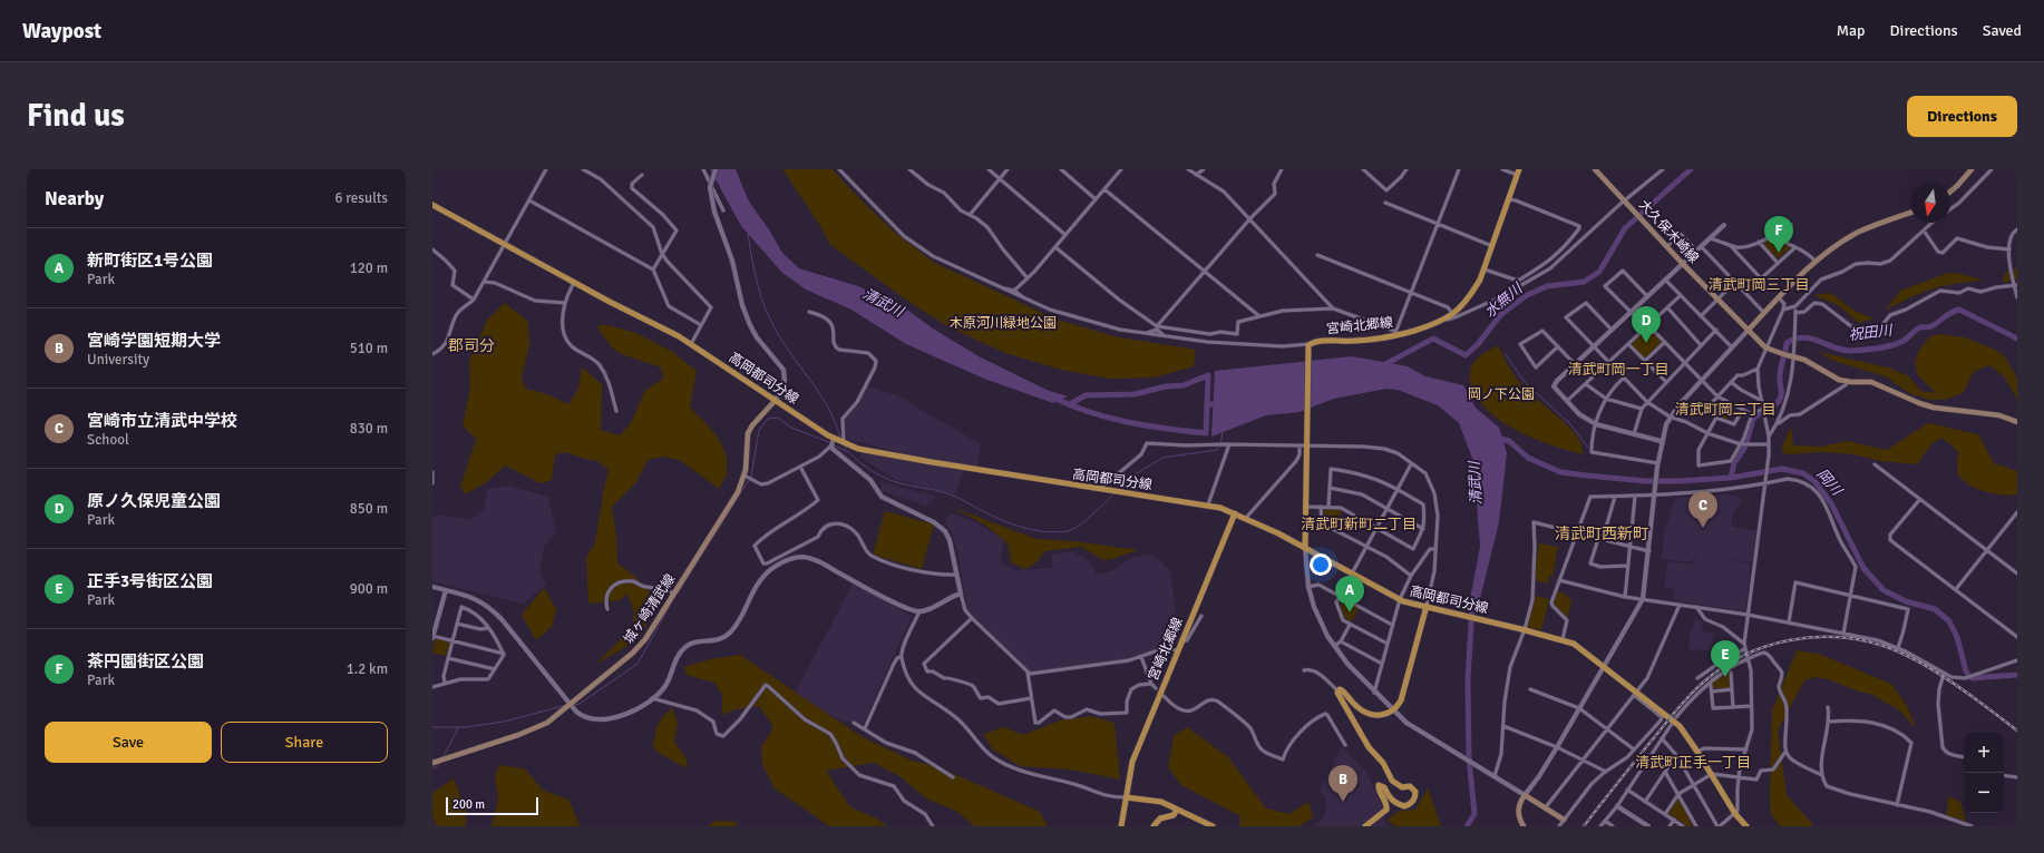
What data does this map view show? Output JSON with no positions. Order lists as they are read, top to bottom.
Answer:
{
  "streets": {
    "main road": [
      "大久保木崎線",
      "宮崎北郷線",
      "高岡都司分線",
      "城ヶ崎清武線"
    ]
  },
  "crossings": [
    ["宮崎北郷線", "高岡都司分線"],
    ["高岡都司分線", "城ヶ崎清武線"]
  ],
  "districts": [
    "清武町岡三丁目",
    "郡司分",
    "清武町岡一丁目",
    "清武町岡二丁目",
    "清武町新町二丁目",
    "清武町西新町",
    "清武町正手一丁目"
  ],
  "water": [
    "水無川",
    "清武川",
    "祝田川",
    "岡川"
  ],
  "parks": ["木原河川緑地公園", "岡ノ下公園"],
  "scale_bar": "200 m",
  "north": "bottom",
  "page": {
    "header": "Waypost",
    "nav": ["Map", "Directions", "Saved"],
    "buttons": [
      "Directions",
      ["Save", "Share"]
    ],
    "title": "Find us",
    "heading": ["Nearby", "6 results"],
    "pins": [
      "F",
      "D",
      "C",
      "A",
      "E",
      "B"
    ],
    "list": [
      {
        "mark": "A",
        "name": "新町街区1号公園",
        "note": "Park",
        "value": "120 m"
      },
      {
        "mark": "B",
        "name": "宮崎学園短期大学",
        "note": "University",
        "value": "510 m"
      },
      {
        "mark": "C",
        "name": "宮崎市立清武中学校",
        "note": "School",
        "value": "830 m"
      },
      {
        "mark": "D",
        "name": "原ノ久保児童公園",
        "note": "Park",
        "value": "850 m"
      },
      {
        "mark": "E",
        "name": "正手3号街区公園",
        "note": "Park",
        "value": "900 m"
      },
      {
        "mark": "F",
        "name": "茶円園街区公園",
        "note": "Park",
        "value": "1.2 km"
      }
    ],
    "map_buttons": ["+", "−"],
    "scale": "200 m"
  }
}
